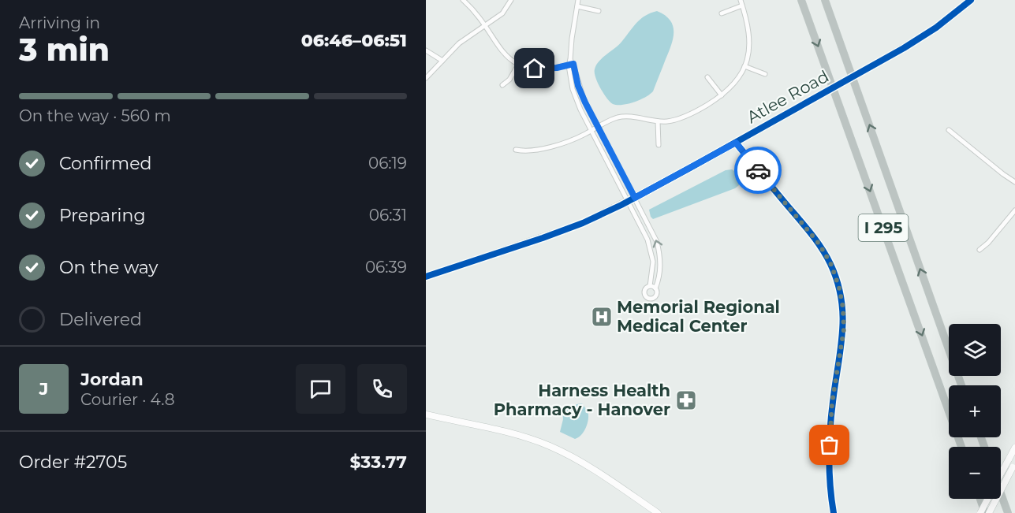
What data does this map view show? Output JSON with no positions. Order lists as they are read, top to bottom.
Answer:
{
  "streets": {
    "highway": ["I 295"],
    "main road": ["Atlee Road"]
  },
  "places": {
    "hospital": ["Memorial Regional Medical Center"],
    "pharmacy": ["Harness Health Pharmacy - Hanover"]
  },
  "page": {
    "heading": ["3 min", "Arriving in", "06:46–06:51"],
    "panel": [
      "Jordan",
      "Courier · 4.8",
      "Order #2705",
      "$33.77"
    ],
    "bar": "On the way · 560 m",
    "list": [
      ["Confirmed", "06:19"],
      ["Preparing", "06:31"],
      ["On the way", "06:39"],
      "Delivered"
    ],
    "map_buttons": ["+", "−"],
    "round": "J"
  }
}
